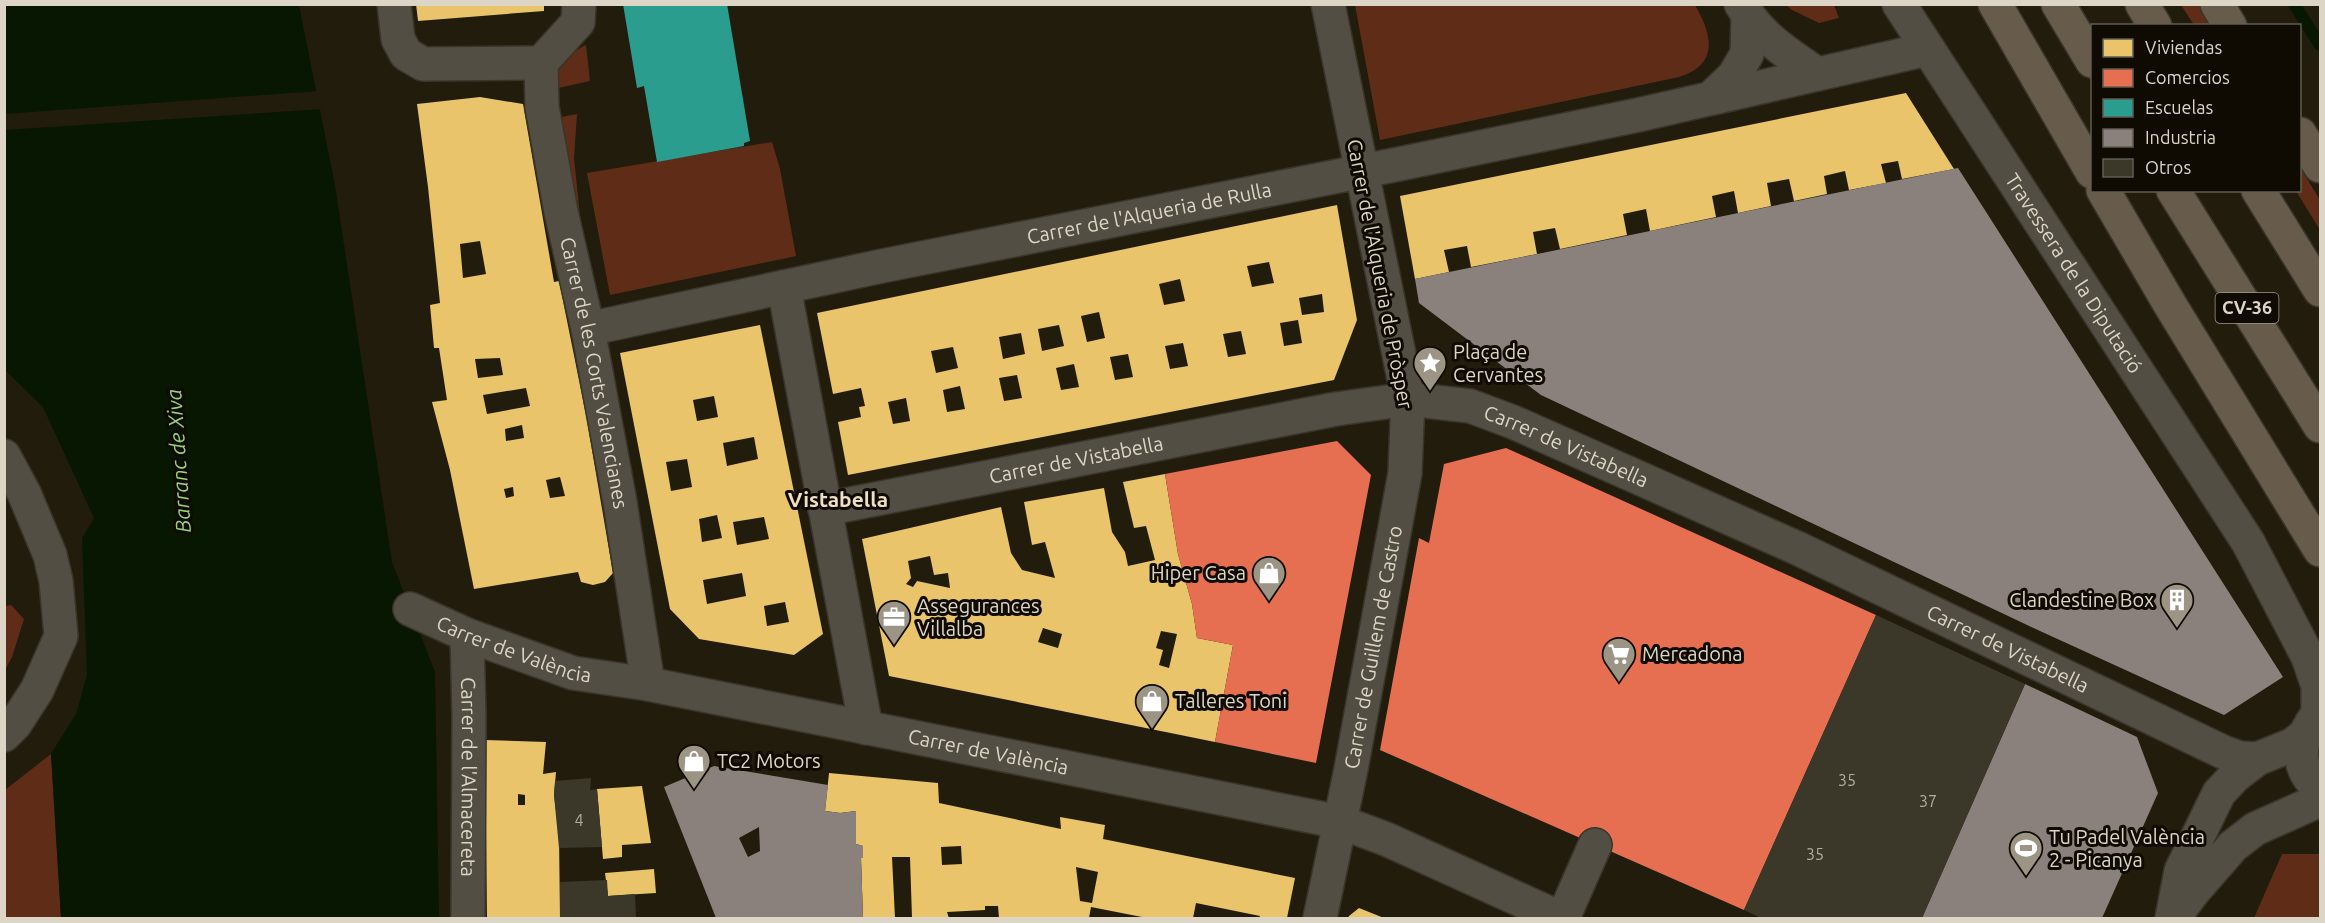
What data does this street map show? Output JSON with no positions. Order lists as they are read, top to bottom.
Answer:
{
  "streets": {
    "highway": ["CV-36"],
    "street": [
      "Carrer de l'Alqueria de Rulla",
      "Travessera de la Diputació",
      "Carrer de l'Alqueria de Pròsper",
      "Carrer de les Corts Valencianes",
      "Carrer de Vistabella",
      "Carrer de València",
      "Carrer de Guillem de Castro",
      "Carrer de l'Almacereta"
    ]
  },
  "crossings": [
    ["Carrer de l'Alqueria de Rulla", "Travessera de la Diputació"],
    ["Carrer de l'Alqueria de Rulla", "Carrer de l'Alqueria de Pròsper"],
    ["Carrer de l'Alqueria de Rulla", "Carrer de les Corts Valencianes"],
    ["Carrer de l'Alqueria de Pròsper", "Carrer de Vistabella"],
    ["Carrer de l'Alqueria de Pròsper", "Carrer de Guillem de Castro"],
    ["Carrer de les Corts Valencianes", "Carrer de València"],
    ["Carrer de València", "Carrer de Guillem de Castro"],
    ["Carrer de València", "Carrer de l'Almacereta"]
  ],
  "districts": ["Vistabella"],
  "water": ["Barranc de Xiva"],
  "places": {
    "place": ["Plaça de Cervantes"],
    "shop": ["Hiper Casa", "Talleres Toni", "TC2 Motors"],
    "building": ["Clandestine Box"],
    "office": ["Assegurances Villalba"],
    "supermarket": ["Mercadona"],
    "sports": ["Tu Padel València 2 - Picanya"]
  },
  "house_numbers": [
    "35",
    "37",
    "4",
    "35"
  ],
  "legend": [
    "Viviendas",
    "Comercios",
    "Escuelas",
    "Industria",
    "Otros"
  ]
}
